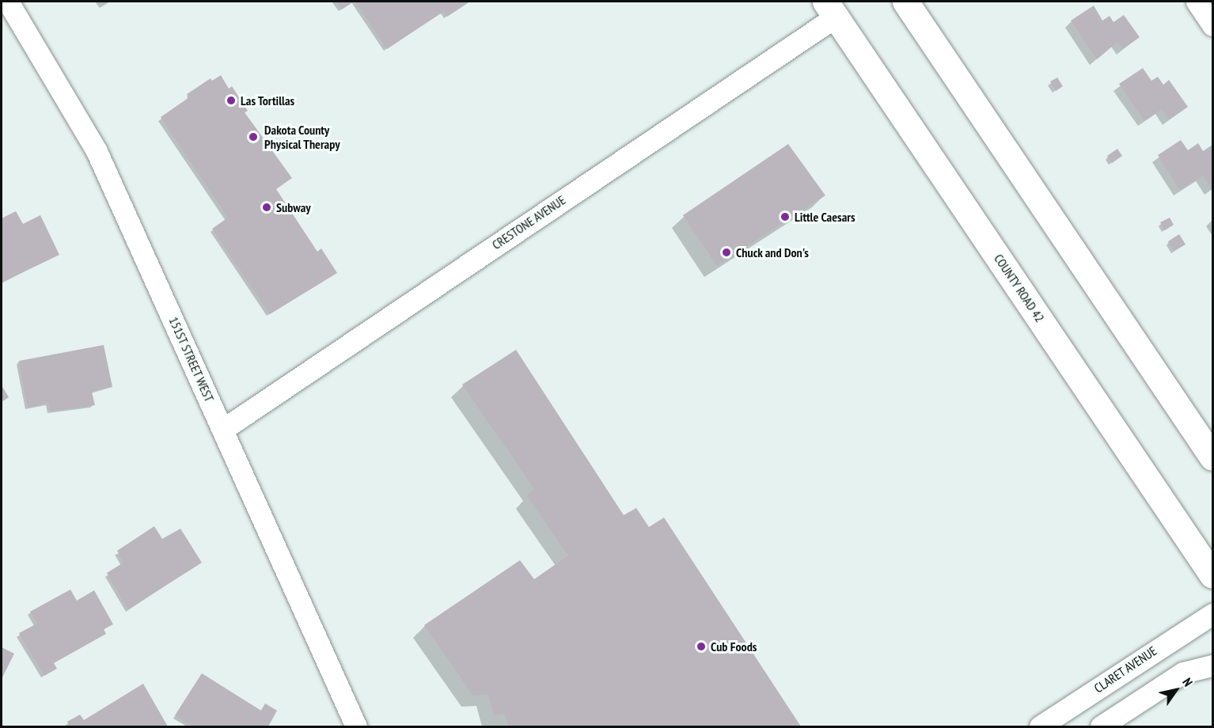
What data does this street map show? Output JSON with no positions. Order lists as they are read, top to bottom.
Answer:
{
  "streets": {
    "highway": ["COUNTY ROAD 42"],
    "street": ["CRESTONE AVENUE", "151ST STREET WEST", "CLARET AVENUE"]
  },
  "crossings": [
    ["CRESTONE AVENUE", "COUNTY ROAD 42"],
    ["CRESTONE AVENUE", "151ST STREET WEST"]
  ],
  "places": [
    "Las Tortillas",
    "Dakota County Physical Therapy",
    "Subway",
    "Little Caesars",
    "Chuck and Don's",
    "Cub Foods"
  ],
  "north": "top right"
}
